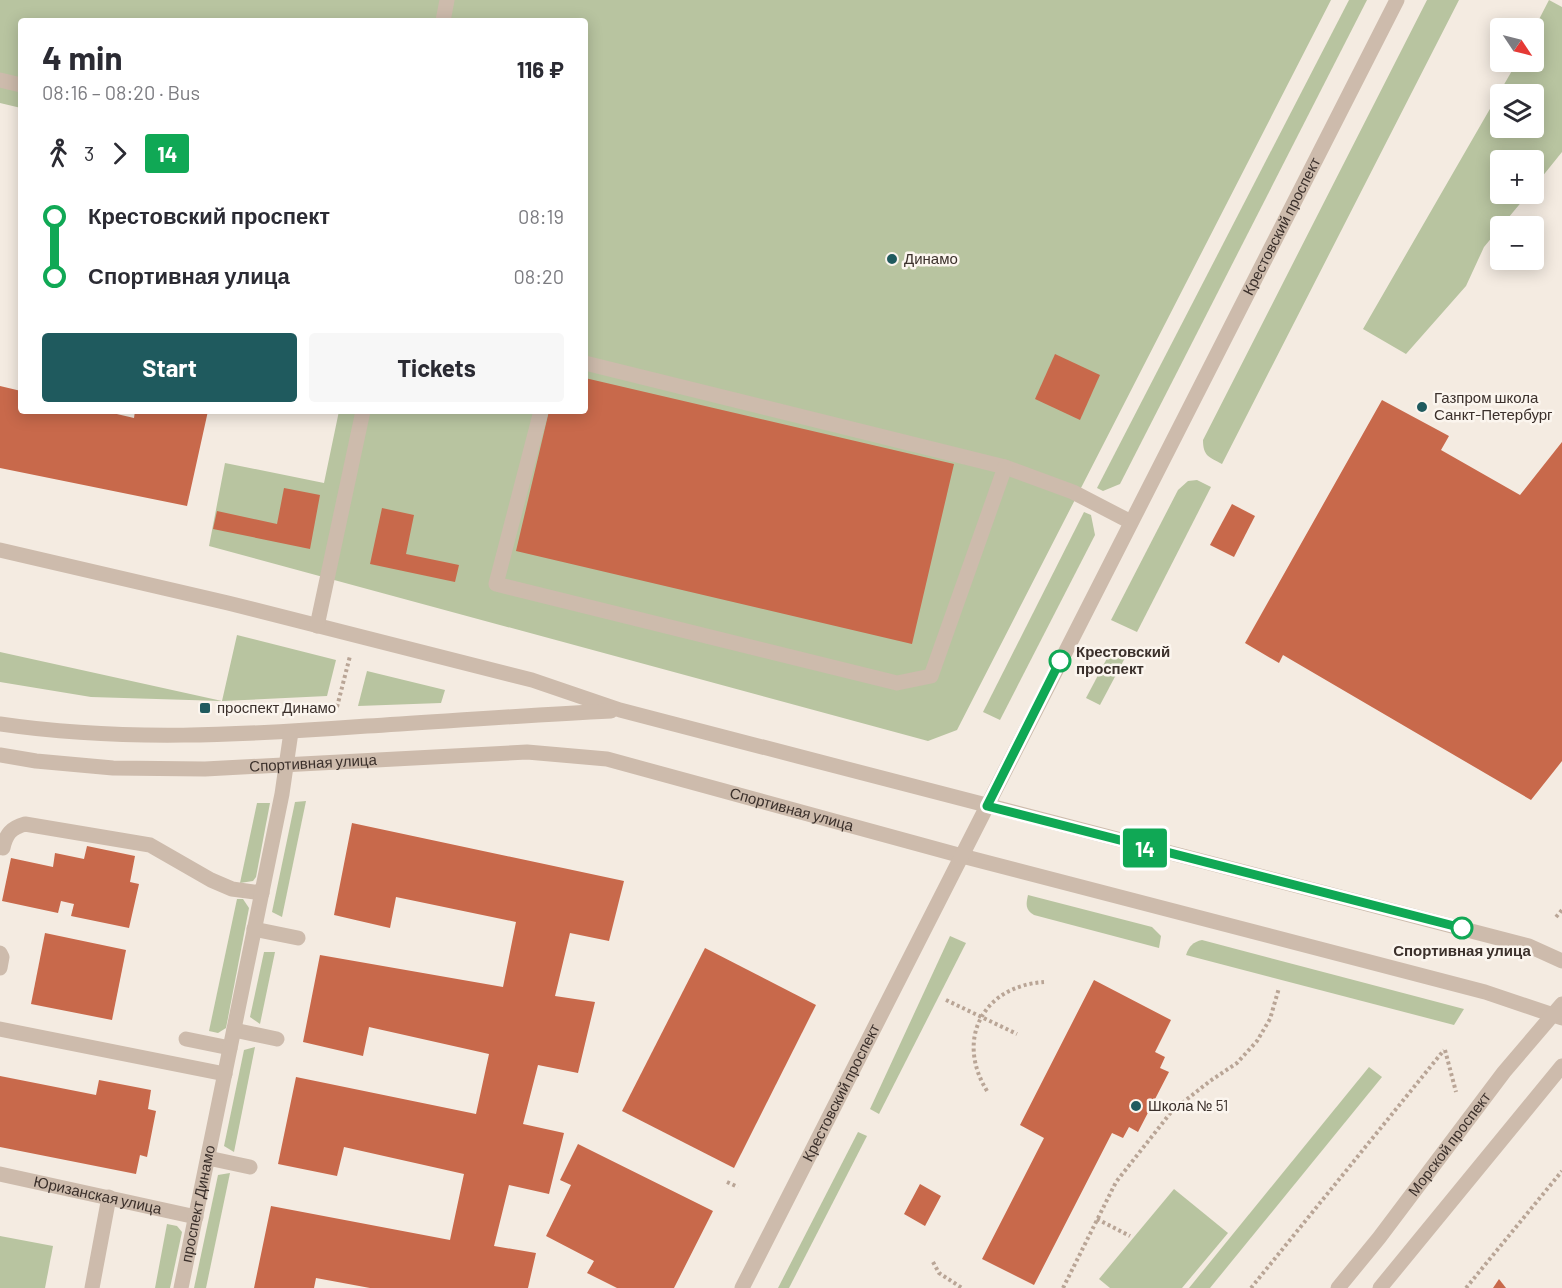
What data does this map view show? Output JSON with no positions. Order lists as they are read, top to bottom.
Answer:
{
  "streets": {
    "street": [
      "Крестовский проспект",
      "Спортивная улица",
      "Морской проспект",
      "Юризанская улица",
      "проспект Динамо"
    ]
  },
  "crossings": [
    ["Крестовский проспект", "Спортивная улица"],
    ["Спортивная улица", "Морской проспект"],
    ["Спортивная улица", "проспект Динамо"],
    ["Юризанская улица", "проспект Динамо"]
  ],
  "places": {
    "other": [
      "Динамо",
      "Газпром школа Санкт-Петербург",
      "Крестовский проспект",
      "Спортивная улица",
      "Школа № 51"
    ],
    "transit": ["проспект Динамо"]
  },
  "lines": ["bus line 14"],
  "north": "bottom right",
  "page": {
    "on_map": "14",
    "map_buttons": ["+", "−"],
    "heading": ["4 min", "08:16 – 08:20 · Bus", "116 ₽"],
    "legs": ["3", "14"],
    "list": [
      {
        "name": "Крестовский проспект",
        "value": "08:19"
      },
      {
        "name": "Спортивная улица",
        "value": "08:20"
      }
    ],
    "buttons": ["Start", "Tickets"]
  }
}
